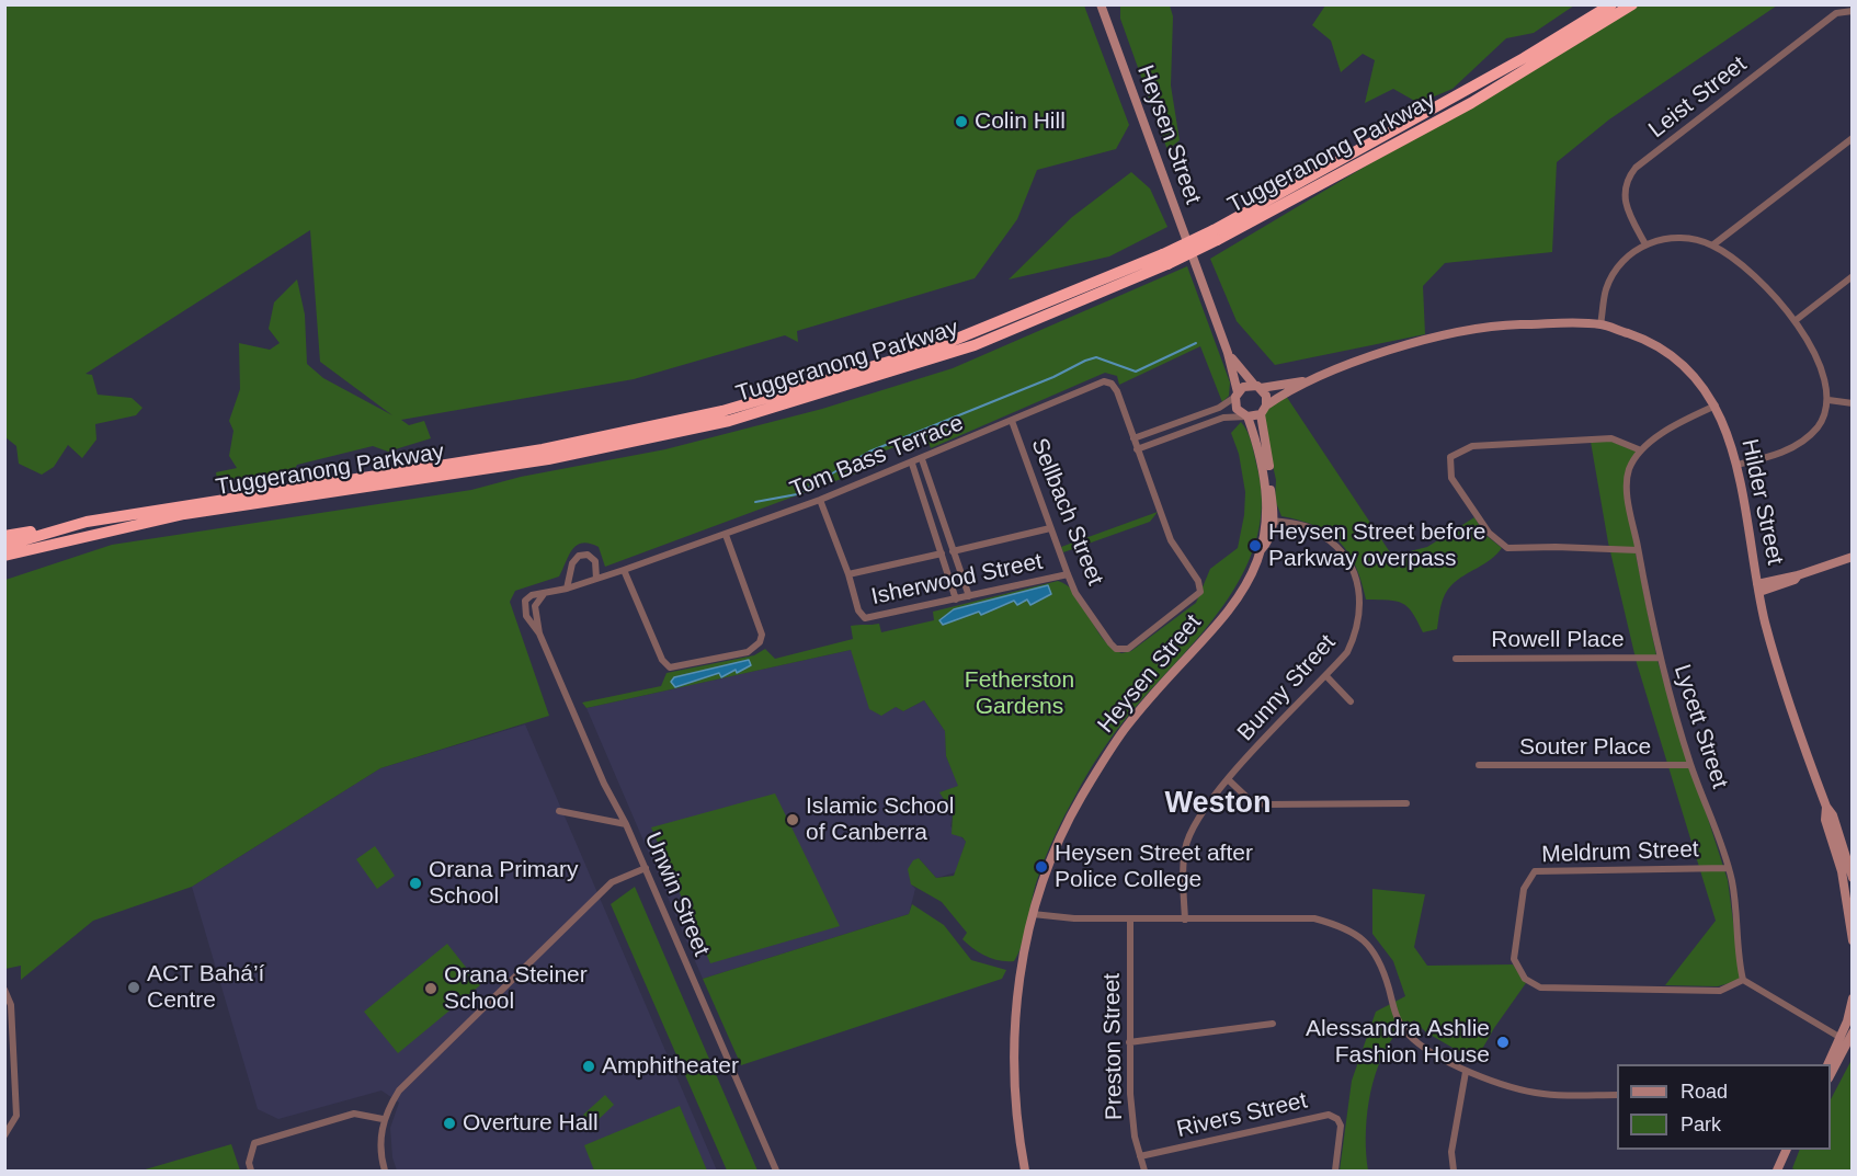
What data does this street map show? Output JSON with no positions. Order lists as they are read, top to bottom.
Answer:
{
  "streets": {
    "highway": ["Tuggeranong Parkway"],
    "main road": ["Heysen Street", "Hilder Street"],
    "street": [
      "Leist Street",
      "Tom Bass Terrace",
      "Sellbach Street",
      "Isherwood Street",
      "Rowell Place",
      "Bunny Street",
      "Lycett Street",
      "Souter Place",
      "Meldrum Street",
      "Unwin Street",
      "Preston Street",
      "Rivers Street"
    ]
  },
  "crossings": [
    ["Heysen Street", "Hilder Street"],
    ["Heysen Street", "Bunny Street"],
    ["Tom Bass Terrace", "Sellbach Street"],
    ["Tom Bass Terrace", "Isherwood Street"],
    ["Tom Bass Terrace", "Unwin Street"],
    ["Sellbach Street", "Isherwood Street"],
    ["Rowell Place", "Lycett Street"],
    ["Lycett Street", "Souter Place"],
    ["Lycett Street", "Meldrum Street"],
    ["Preston Street", "Rivers Street"]
  ],
  "districts": ["Weston"],
  "parks": ["Fetherston Gardens"],
  "places": [
    "Colin Hill",
    "Heysen Street before Parkway overpass",
    "Islamic School of Canberra",
    "Heysen Street after Police College",
    "Orana Primary School",
    "ACT Bahá’í Centre",
    "Orana Steiner School",
    "Alessandra Ashlie Fashion House",
    "Amphitheater",
    "Overture Hall"
  ],
  "legend": ["Road", "Park"]
}
